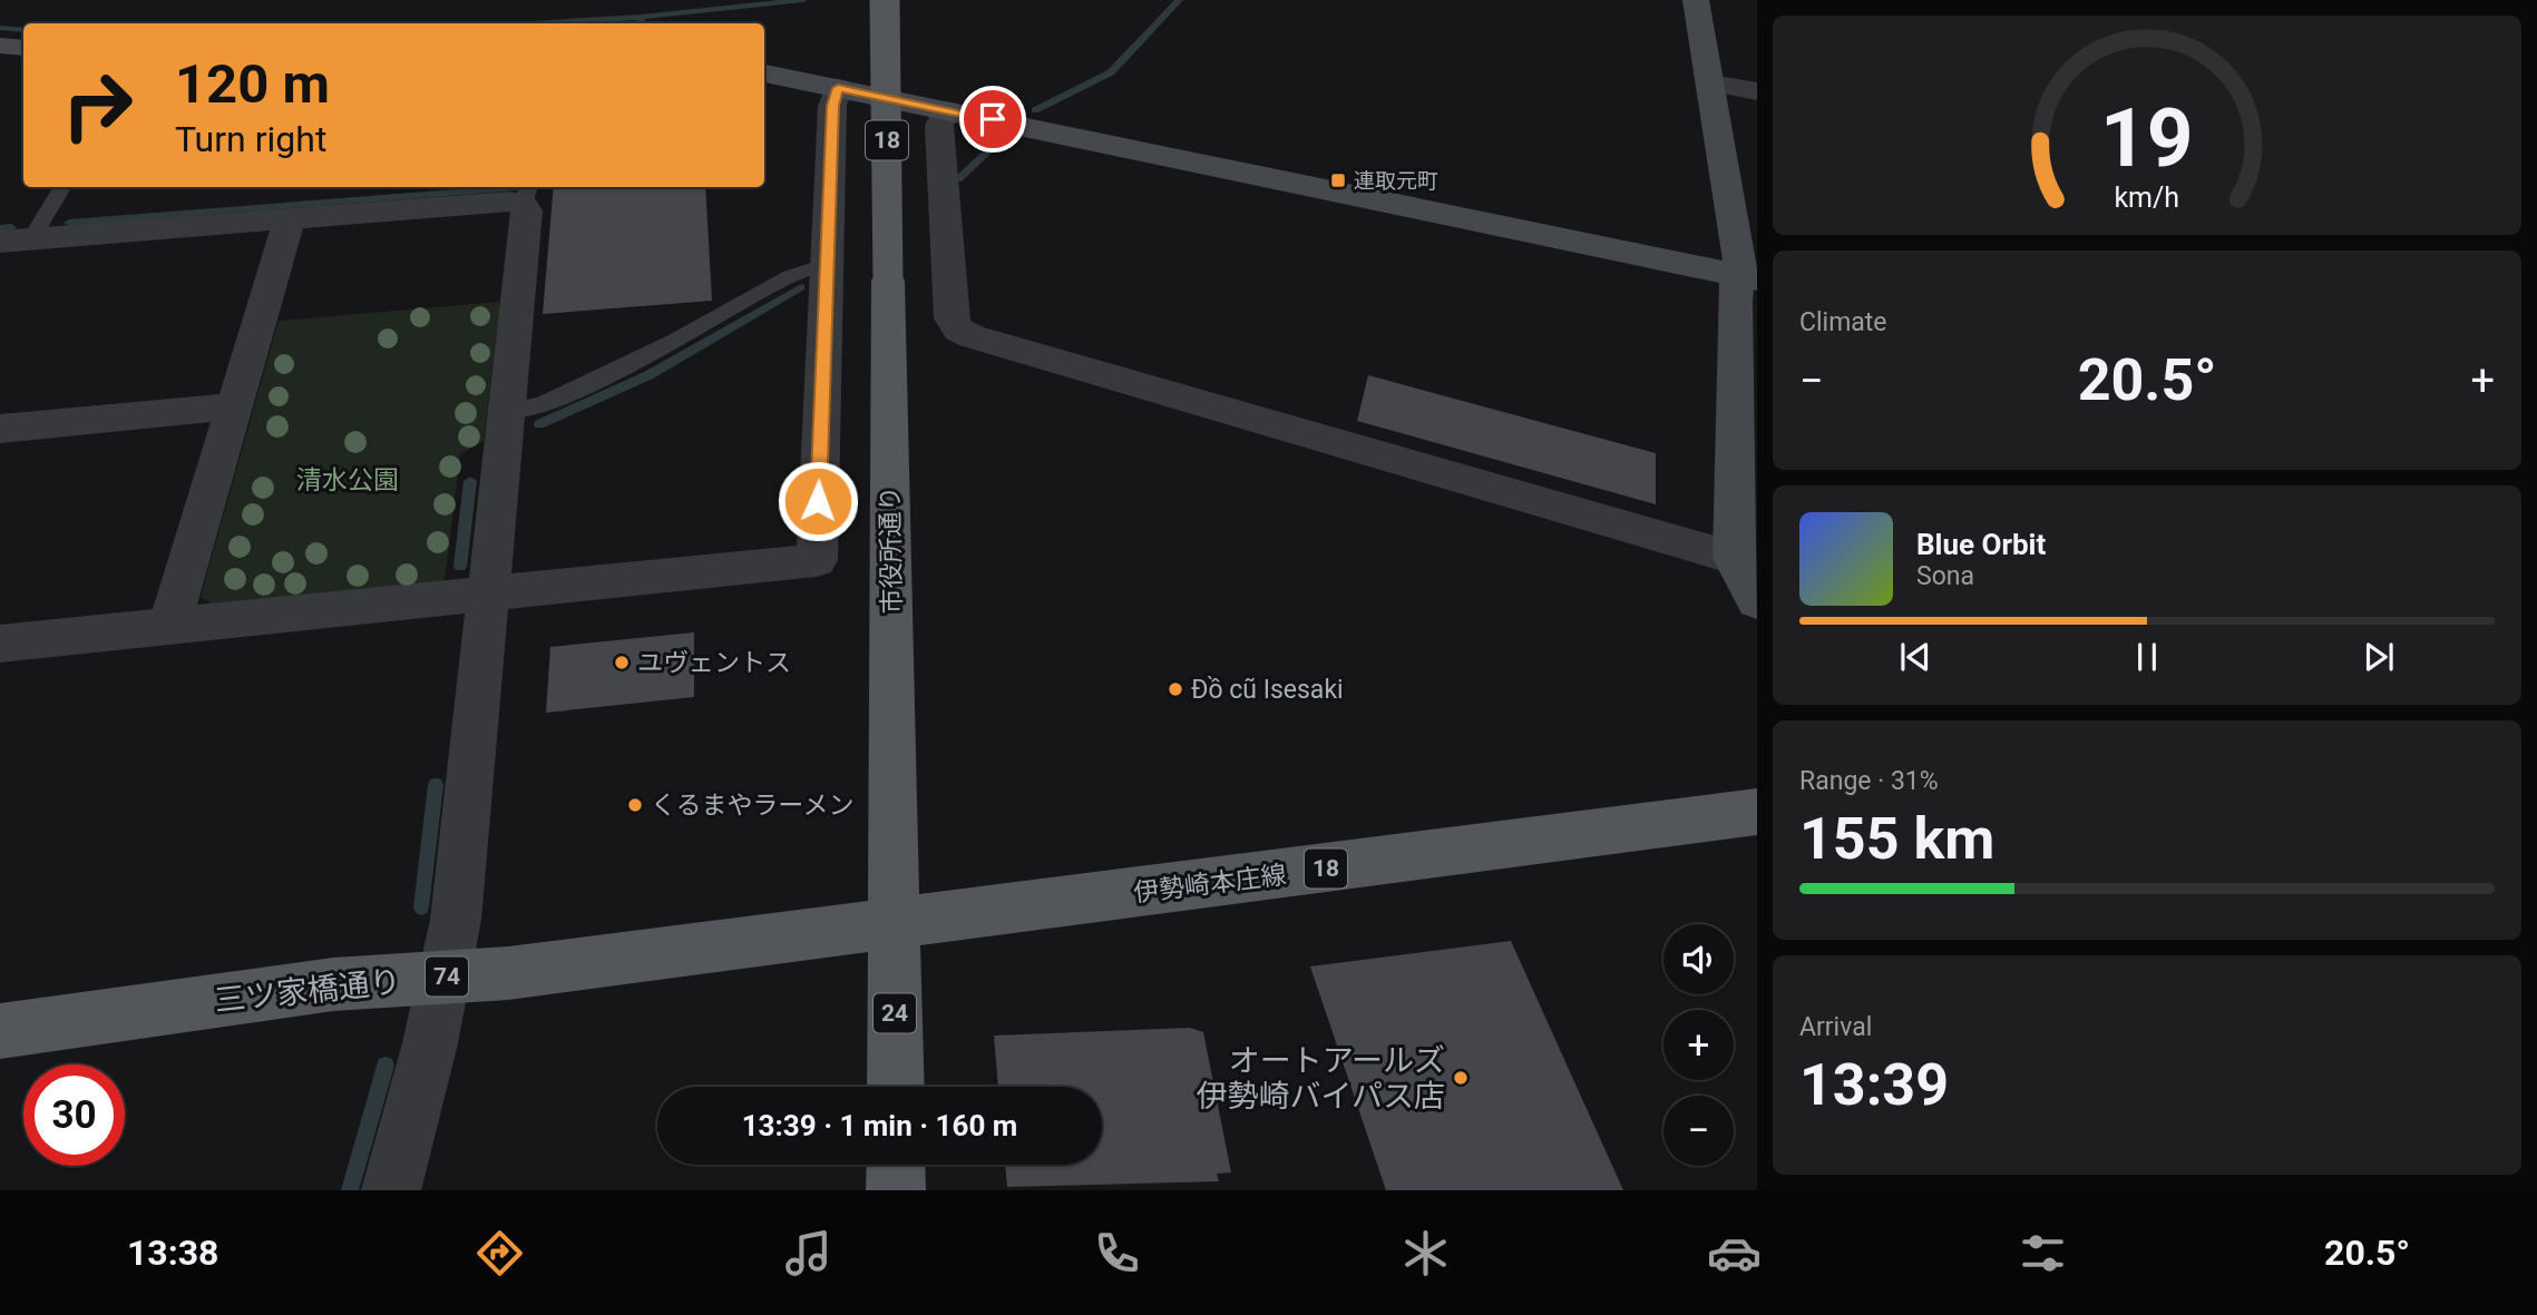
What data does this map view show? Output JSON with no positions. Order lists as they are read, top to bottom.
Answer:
{
  "streets": {
    "main road": [
      "18",
      "市役所通り",
      "伊勢崎本庄線",
      "74",
      "三ツ家橋通り",
      "24"
    ]
  },
  "crossings": [
    ["市役所通り", "伊勢崎本庄線"],
    ["市役所通り", "三ツ家橋通り"],
    ["伊勢崎本庄線", "三ツ家橋通り"]
  ],
  "parks": ["清水公園"],
  "places": {
    "transit": ["連取元町"],
    "other": [
      "ユヴェントス",
      "Đồ cũ Isesaki",
      "くるまやラーメン",
      "オートアールズ 伊勢崎バイパス店"
    ]
  },
  "page": {
    "turn": ["120 m", "Turn right"],
    "tile": [
      "Climate",
      ["Range · 31%", "155 km"],
      ["Arrival", "13:39"]
    ],
    "heat": ["−", "20.5°", "+"],
    "song": ["Blue Orbit", "Sona"],
    "map_buttons": ["+", "−"],
    "limit": "30",
    "trip": "13:39 · 1 min · 160 m",
    "tabs": ["13:38", "20.5°"],
    "gauge": ["19", "km/h"]
  }
}
